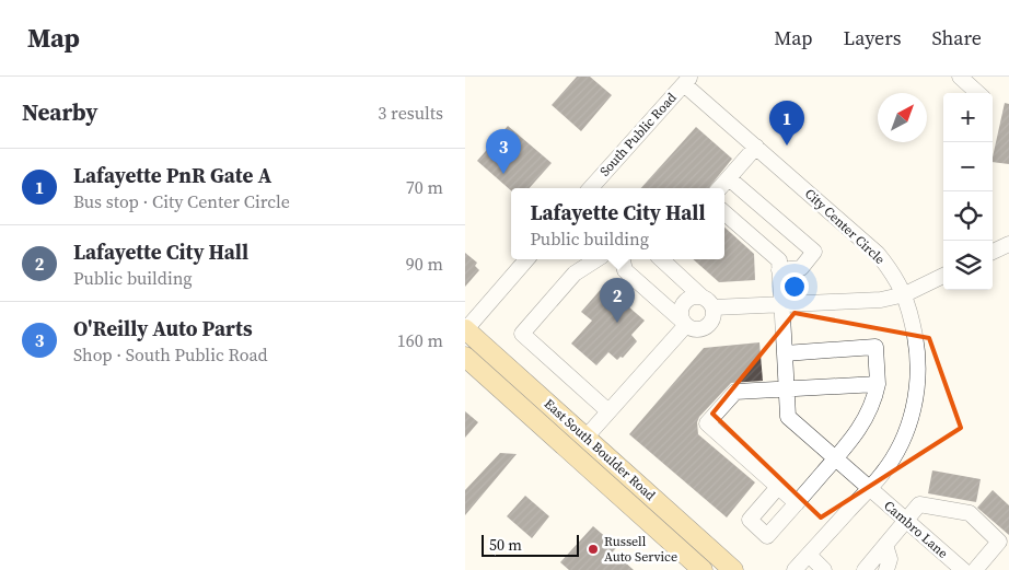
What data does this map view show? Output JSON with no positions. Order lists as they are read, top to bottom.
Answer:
{
  "streets": {
    "main road": ["East South Boulder Road"],
    "street": ["South Public Road", "City Center Circle", "Cambro Lane"]
  },
  "crossings": [
    ["South Public Road", "City Center Circle"],
    ["City Center Circle", "Cambro Lane"]
  ],
  "places": ["Russell Auto Service"],
  "scale_bar": "50 m",
  "north": "top right",
  "page": {
    "header": "Map",
    "nav": ["Map", "Layers", "Share"],
    "heading": ["Nearby", "3 results"],
    "map_buttons": ["+", "−"],
    "pins": ["1", "3", "2"],
    "list": [
      {
        "mark": "1",
        "name": "Lafayette PnR Gate A",
        "note": "Bus stop · City Center Circle",
        "value": "70 m"
      },
      {
        "mark": "2",
        "name": "Lafayette City Hall",
        "note": "Public building",
        "value": "90 m"
      },
      {
        "mark": "3",
        "name": "O'Reilly Auto Parts",
        "note": "Shop · South Public Road",
        "value": "160 m"
      }
    ],
    "popup": ["Lafayette City Hall", "Public building"],
    "scale": "50 m"
  }
}
